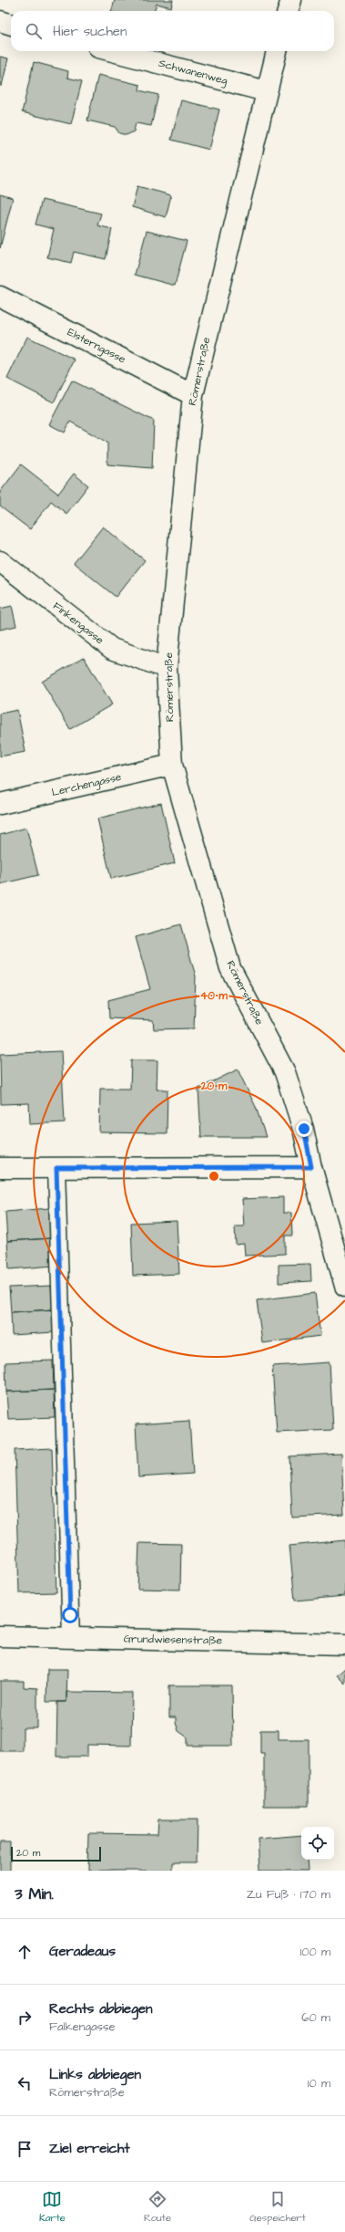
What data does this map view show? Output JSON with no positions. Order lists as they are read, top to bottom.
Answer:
{
  "streets": {
    "street": [
      "Schwanenweg",
      "Elsterngasse",
      "Römerstraße",
      "Finkengasse",
      "Lerchengasse",
      "Grundwiesenstraße"
    ]
  },
  "crossings": [
    ["Schwanenweg", "Römerstraße"],
    ["Elsterngasse", "Römerstraße"],
    ["Römerstraße", "Finkengasse"],
    ["Römerstraße", "Lerchengasse"]
  ],
  "scale_bar": "20 m",
  "page": {
    "search": "Hier suchen",
    "scale": "20 m",
    "heading": ["3 Min.", "Zu Fuß · 170 m"],
    "list": [
      ["Geradeaus", "100 m"],
      ["Rechts abbiegen", "Falkengasse", "60 m"],
      ["Links abbiegen", "Römerstraße", "10 m"],
      "Ziel erreicht"
    ],
    "nav": ["Karte", "Route", "Gespeichert"]
  },
  "rings": ["40 m", "20 m"]
}
